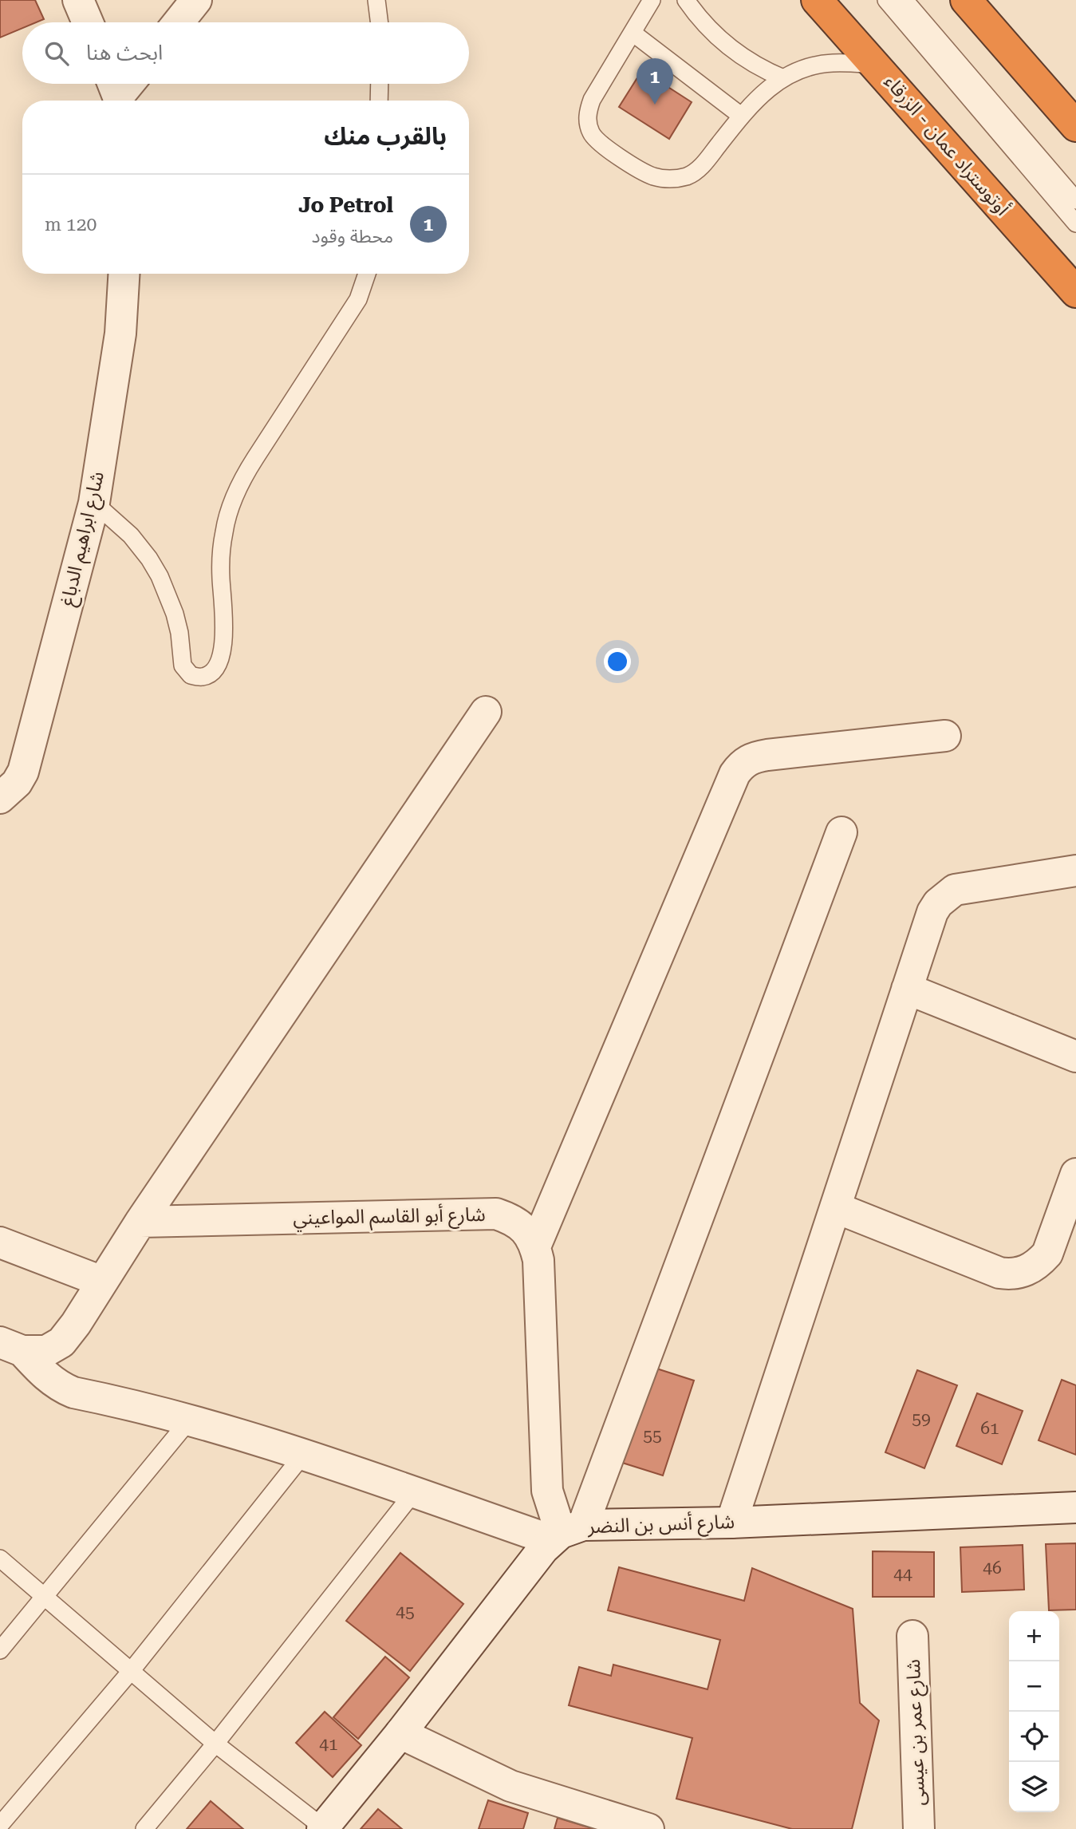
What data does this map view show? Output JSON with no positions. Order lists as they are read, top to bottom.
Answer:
{
  "streets": {
    "highway": ["أوتوستراد عمان - الزرقاء"],
    "street": [
      "شارع ابراهيم الدباغ",
      "شارع أبو القاسم المواعيني",
      "شارع أنس بن النضر",
      "شارع عمر بن عيسى"
    ]
  },
  "crossings": [
    ["شارع أبو القاسم المواعيني", "شارع أنس بن النضر"]
  ],
  "house_numbers": [
    "59",
    "61",
    "55",
    "46",
    "44",
    "45",
    "41"
  ],
  "page": {
    "search": "ابحث هنا",
    "pins": "1",
    "heading": "بالقرب منك",
    "list": [
      {
        "mark": "1",
        "name": "Jo Petrol",
        "note": "محطة وقود",
        "value": "120 m"
      }
    ],
    "map_buttons": ["+", "−"]
  }
}
